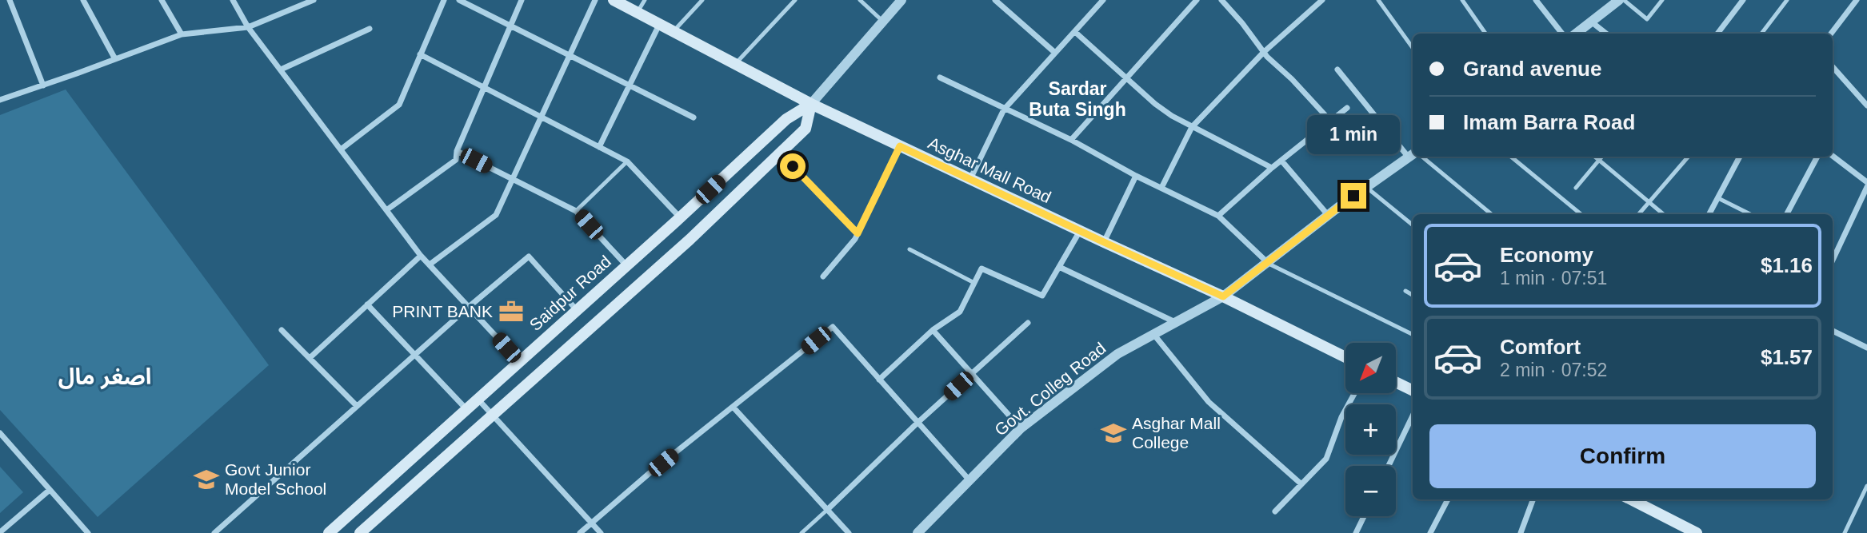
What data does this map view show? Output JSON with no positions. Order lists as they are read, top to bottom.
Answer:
{
  "streets": {
    "main road": ["Asghar Mall Road", "Saidpur Road"],
    "street": ["Govt. Colleg Road"]
  },
  "crossings": [
    ["Asghar Mall Road", "Saidpur Road"],
    ["Asghar Mall Road", "Govt. Colleg Road"]
  ],
  "districts": ["Sardar Buta Singh", "اصغر مال"],
  "places": {
    "office": ["PRINT BANK"],
    "school or university": ["Asghar Mall College", "Govt Junior Model School"]
  },
  "north": "bottom left",
  "page": {
    "banner": ["Grand avenue", "Imam Barra Road"],
    "bubble": "1 min",
    "list": [
      {
        "name": "Economy",
        "note": "1 min · 07:51",
        "value": "$1.16"
      },
      {
        "name": "Comfort",
        "note": "2 min · 07:52",
        "value": "$1.57"
      }
    ],
    "map_buttons": ["+", "−"],
    "buttons": "Confirm"
  }
}
